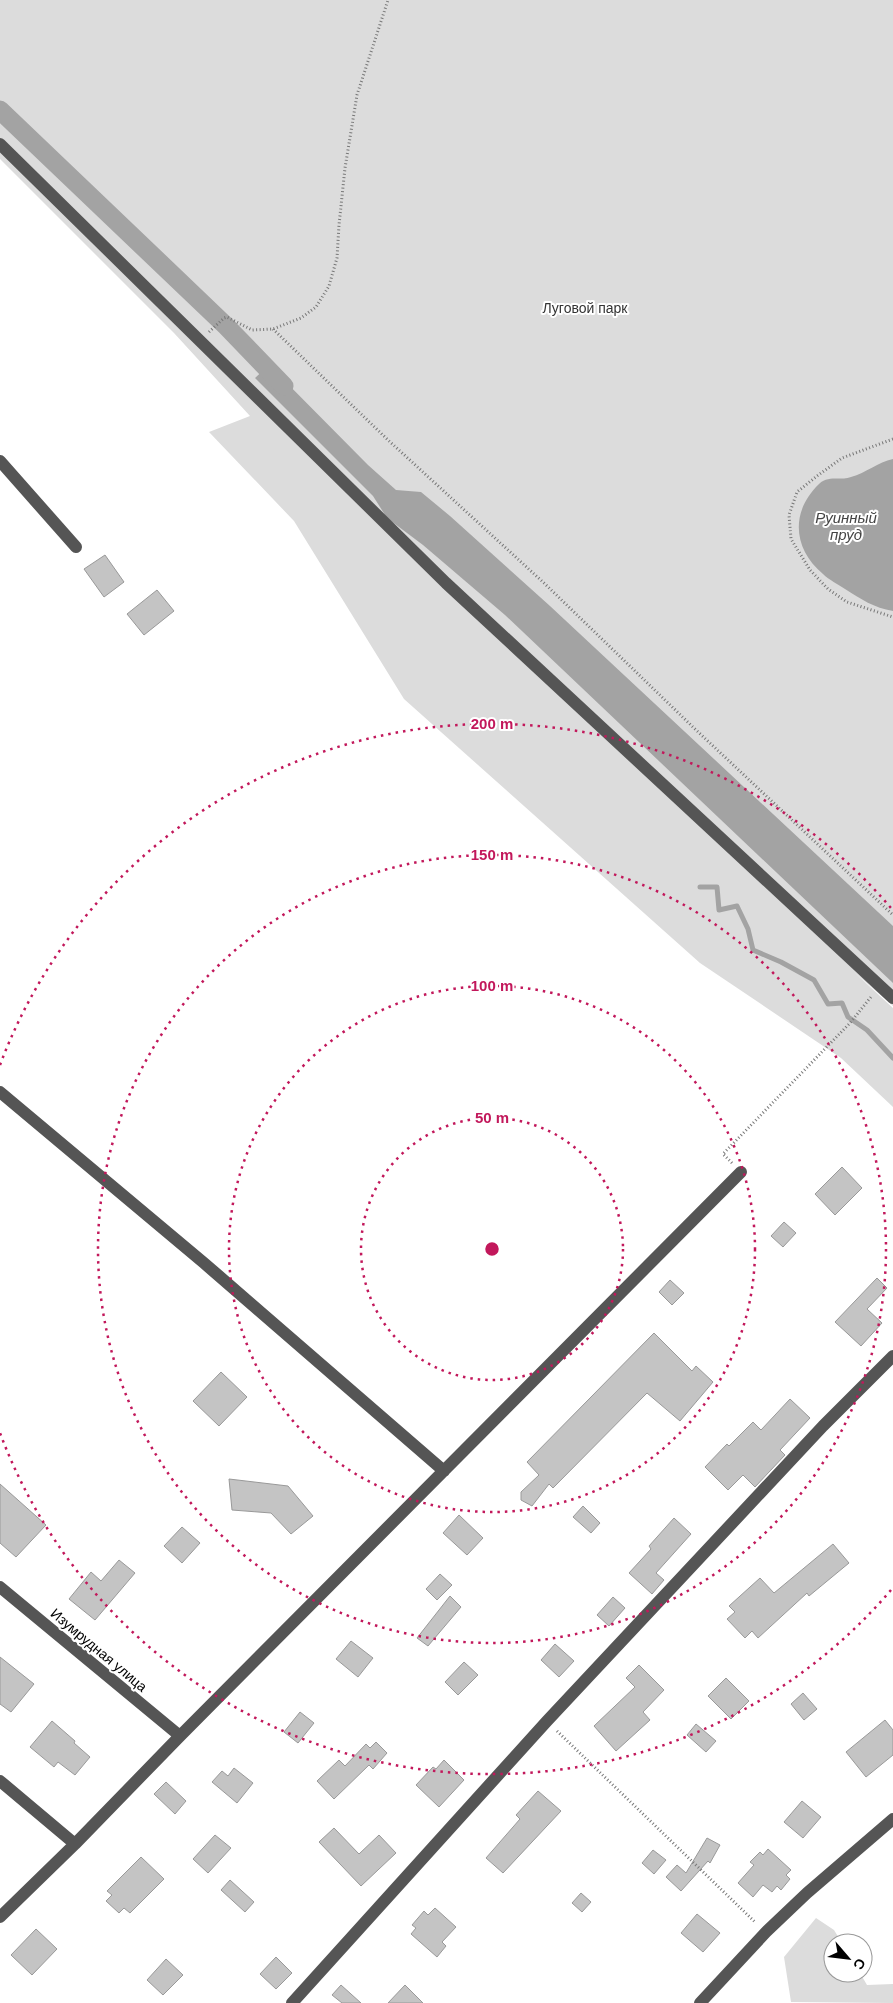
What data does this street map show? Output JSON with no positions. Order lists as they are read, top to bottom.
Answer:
{
  "streets": {
    "street": ["Изумрудная улица"]
  },
  "water": ["Руинный пруд"],
  "parks": ["Луговой парк"],
  "north": "bottom right",
  "rings": [
    "200 m",
    "150 m",
    "100 m",
    "50 m"
  ]
}
